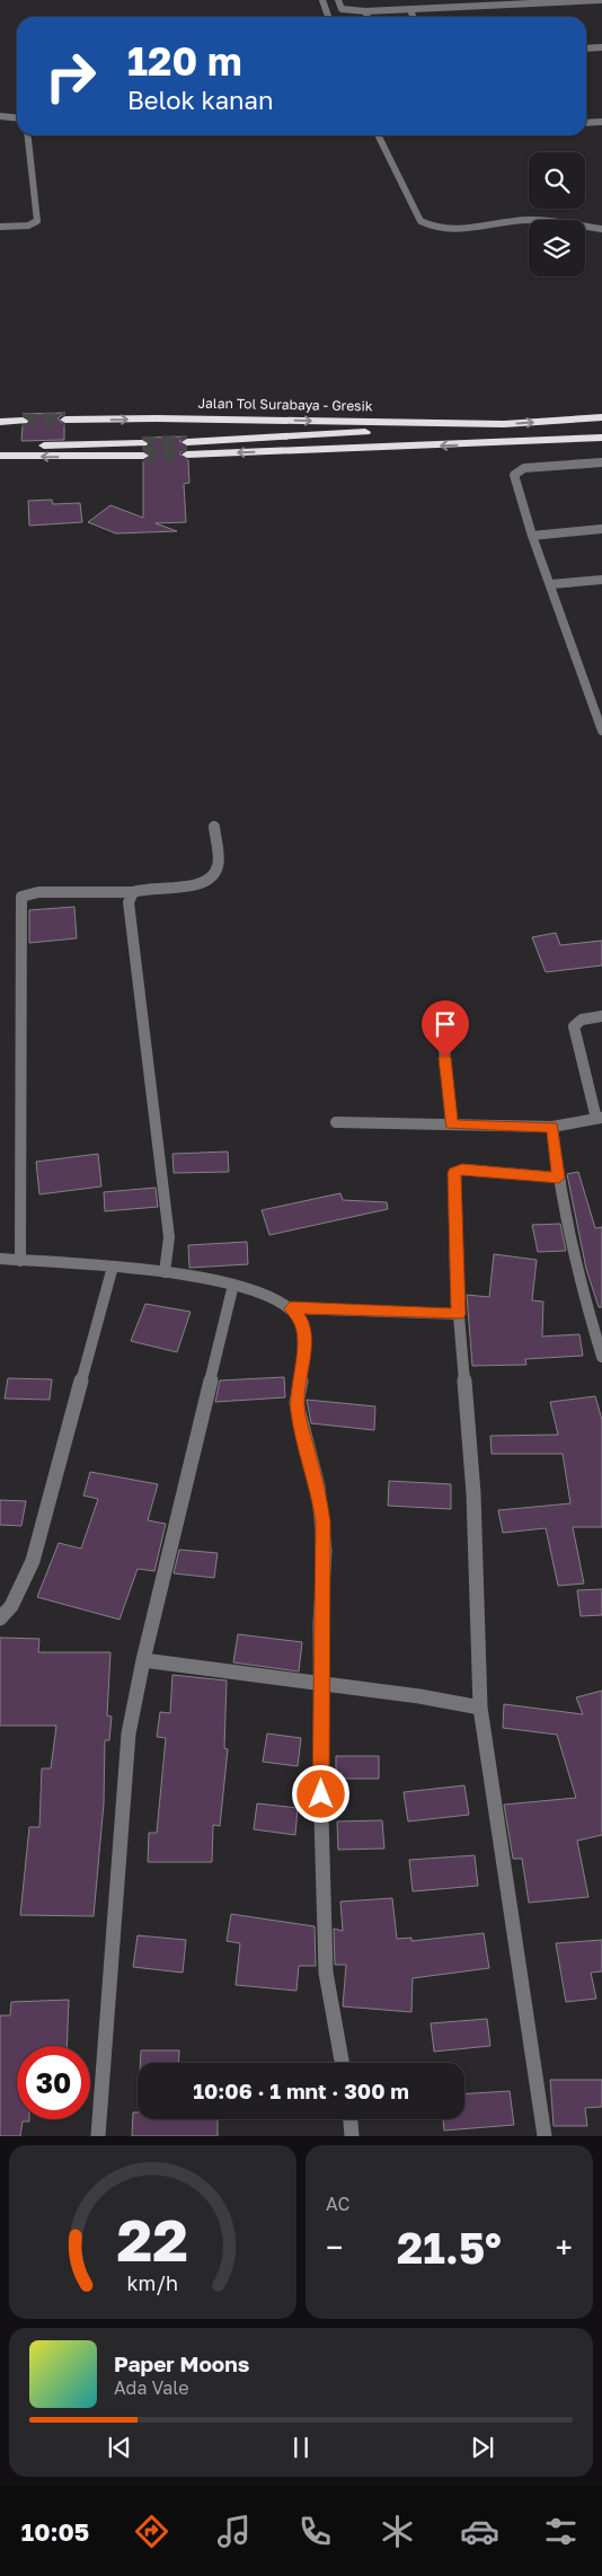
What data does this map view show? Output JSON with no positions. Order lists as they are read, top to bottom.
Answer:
{
  "streets": {
    "highway": ["Jalan Tol Surabaya - Gresik"]
  },
  "page": {
    "turn": ["120 m", "Belok kanan"],
    "limit": "30",
    "trip": "10:06 · 1 mnt · 300 m",
    "tile": "AC",
    "heat": ["−", "21.5°", "+"],
    "song": ["Paper Moons", "Ada Vale"],
    "tabs": "10:05",
    "gauge": ["22", "km/h"]
  }
}
